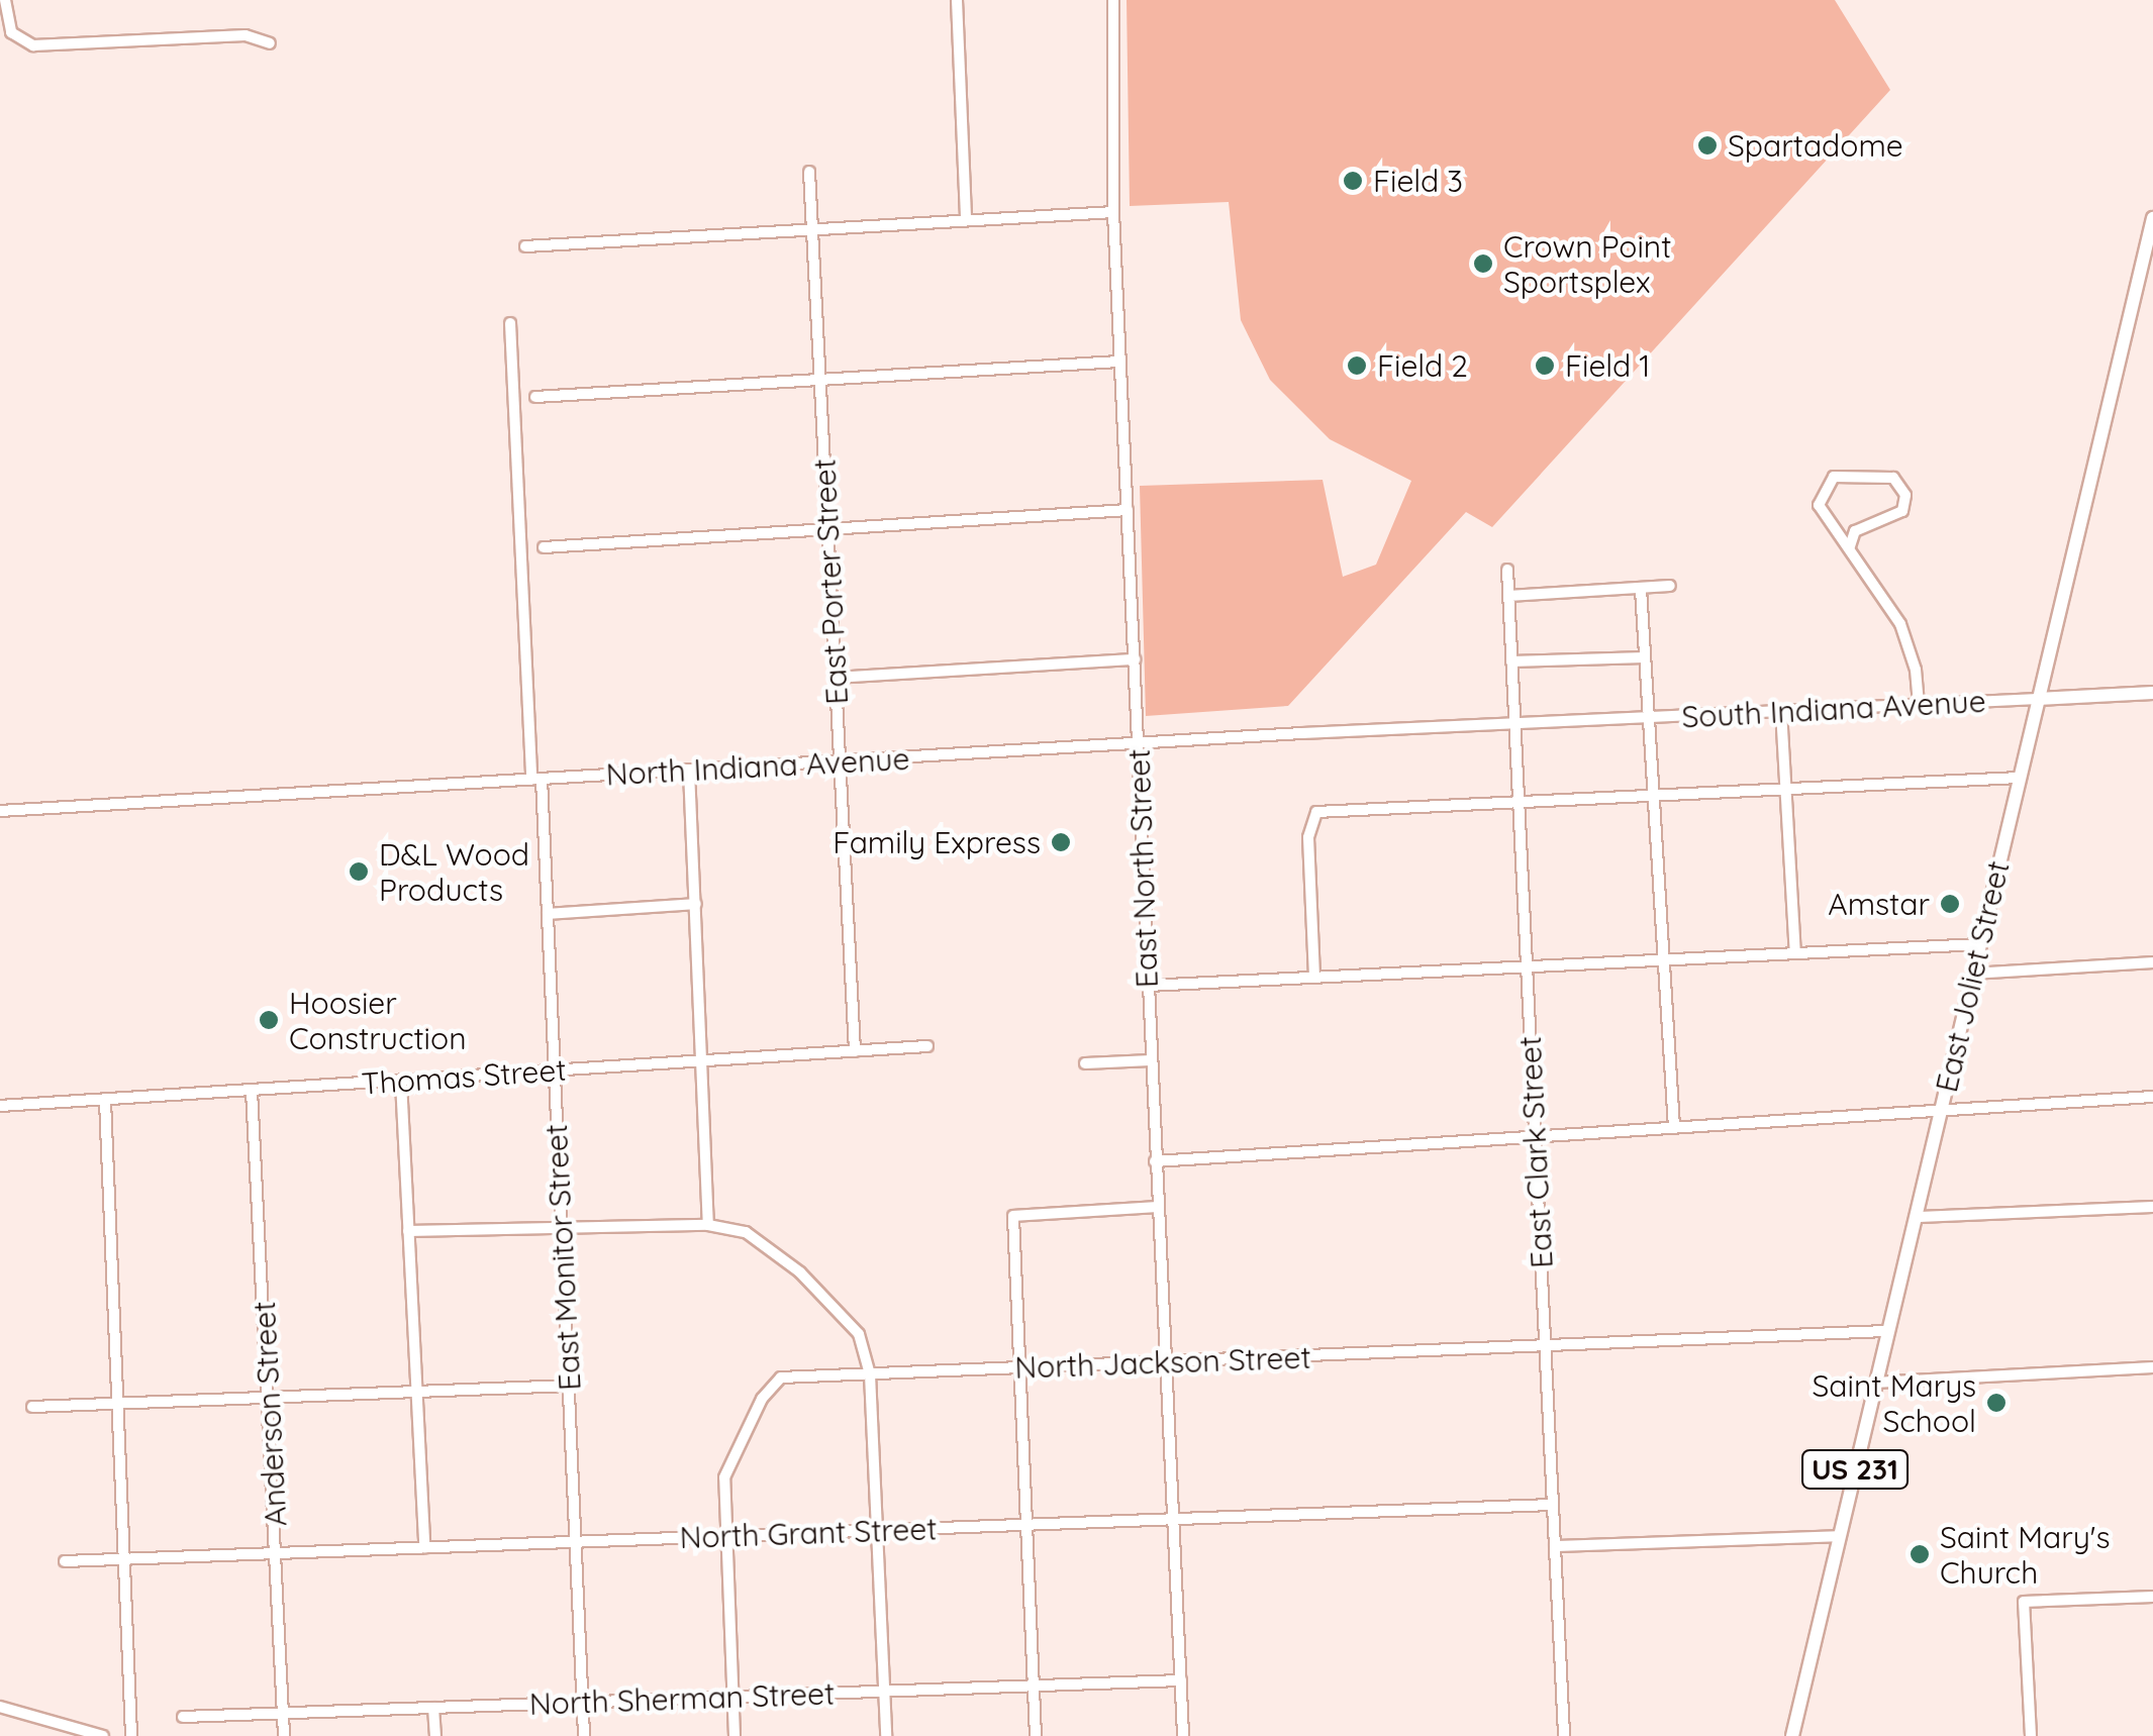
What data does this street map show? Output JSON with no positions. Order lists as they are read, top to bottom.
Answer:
{
  "streets": {
    "main road": ["South Indiana Avenue", "East Joliet Street", "US 231"],
    "street": [
      "East Porter Street",
      "North Indiana Avenue",
      "East North Street",
      "Thomas Street",
      "East Clark Street",
      "East Monitor Street",
      "North Jackson Street",
      "Anderson Street",
      "North Grant Street",
      "North Sherman Street"
    ]
  },
  "crossings": [
    ["East Porter Street", "North Indiana Avenue"],
    ["East Porter Street", "Thomas Street"],
    ["South Indiana Avenue", "North Indiana Avenue"],
    ["South Indiana Avenue", "East Joliet Street"],
    ["South Indiana Avenue", "East Clark Street"],
    ["North Indiana Avenue", "East North Street"],
    ["North Indiana Avenue", "East Clark Street"],
    ["North Indiana Avenue", "East Monitor Street"],
    ["East North Street", "North Jackson Street"],
    ["East North Street", "North Grant Street"],
    ["East North Street", "North Sherman Street"],
    ["East Joliet Street", "North Jackson Street"],
    ["Thomas Street", "East Monitor Street"],
    ["Thomas Street", "Anderson Street"],
    ["East Clark Street", "North Jackson Street"],
    ["East Clark Street", "North Grant Street"],
    ["East Monitor Street", "North Grant Street"],
    ["East Monitor Street", "North Sherman Street"],
    ["North Jackson Street", "North Grant Street"],
    ["Anderson Street", "North Grant Street"],
    ["Anderson Street", "North Sherman Street"]
  ],
  "places": [
    "Spartadome",
    "Field 3",
    "Crown Point Sportsplex",
    "Field 2",
    "Field 1",
    "Family Express",
    "D&L Wood Products",
    "Amstar",
    "Hoosier Construction",
    "Saint Marys School",
    "Saint Mary's Church"
  ]
}
